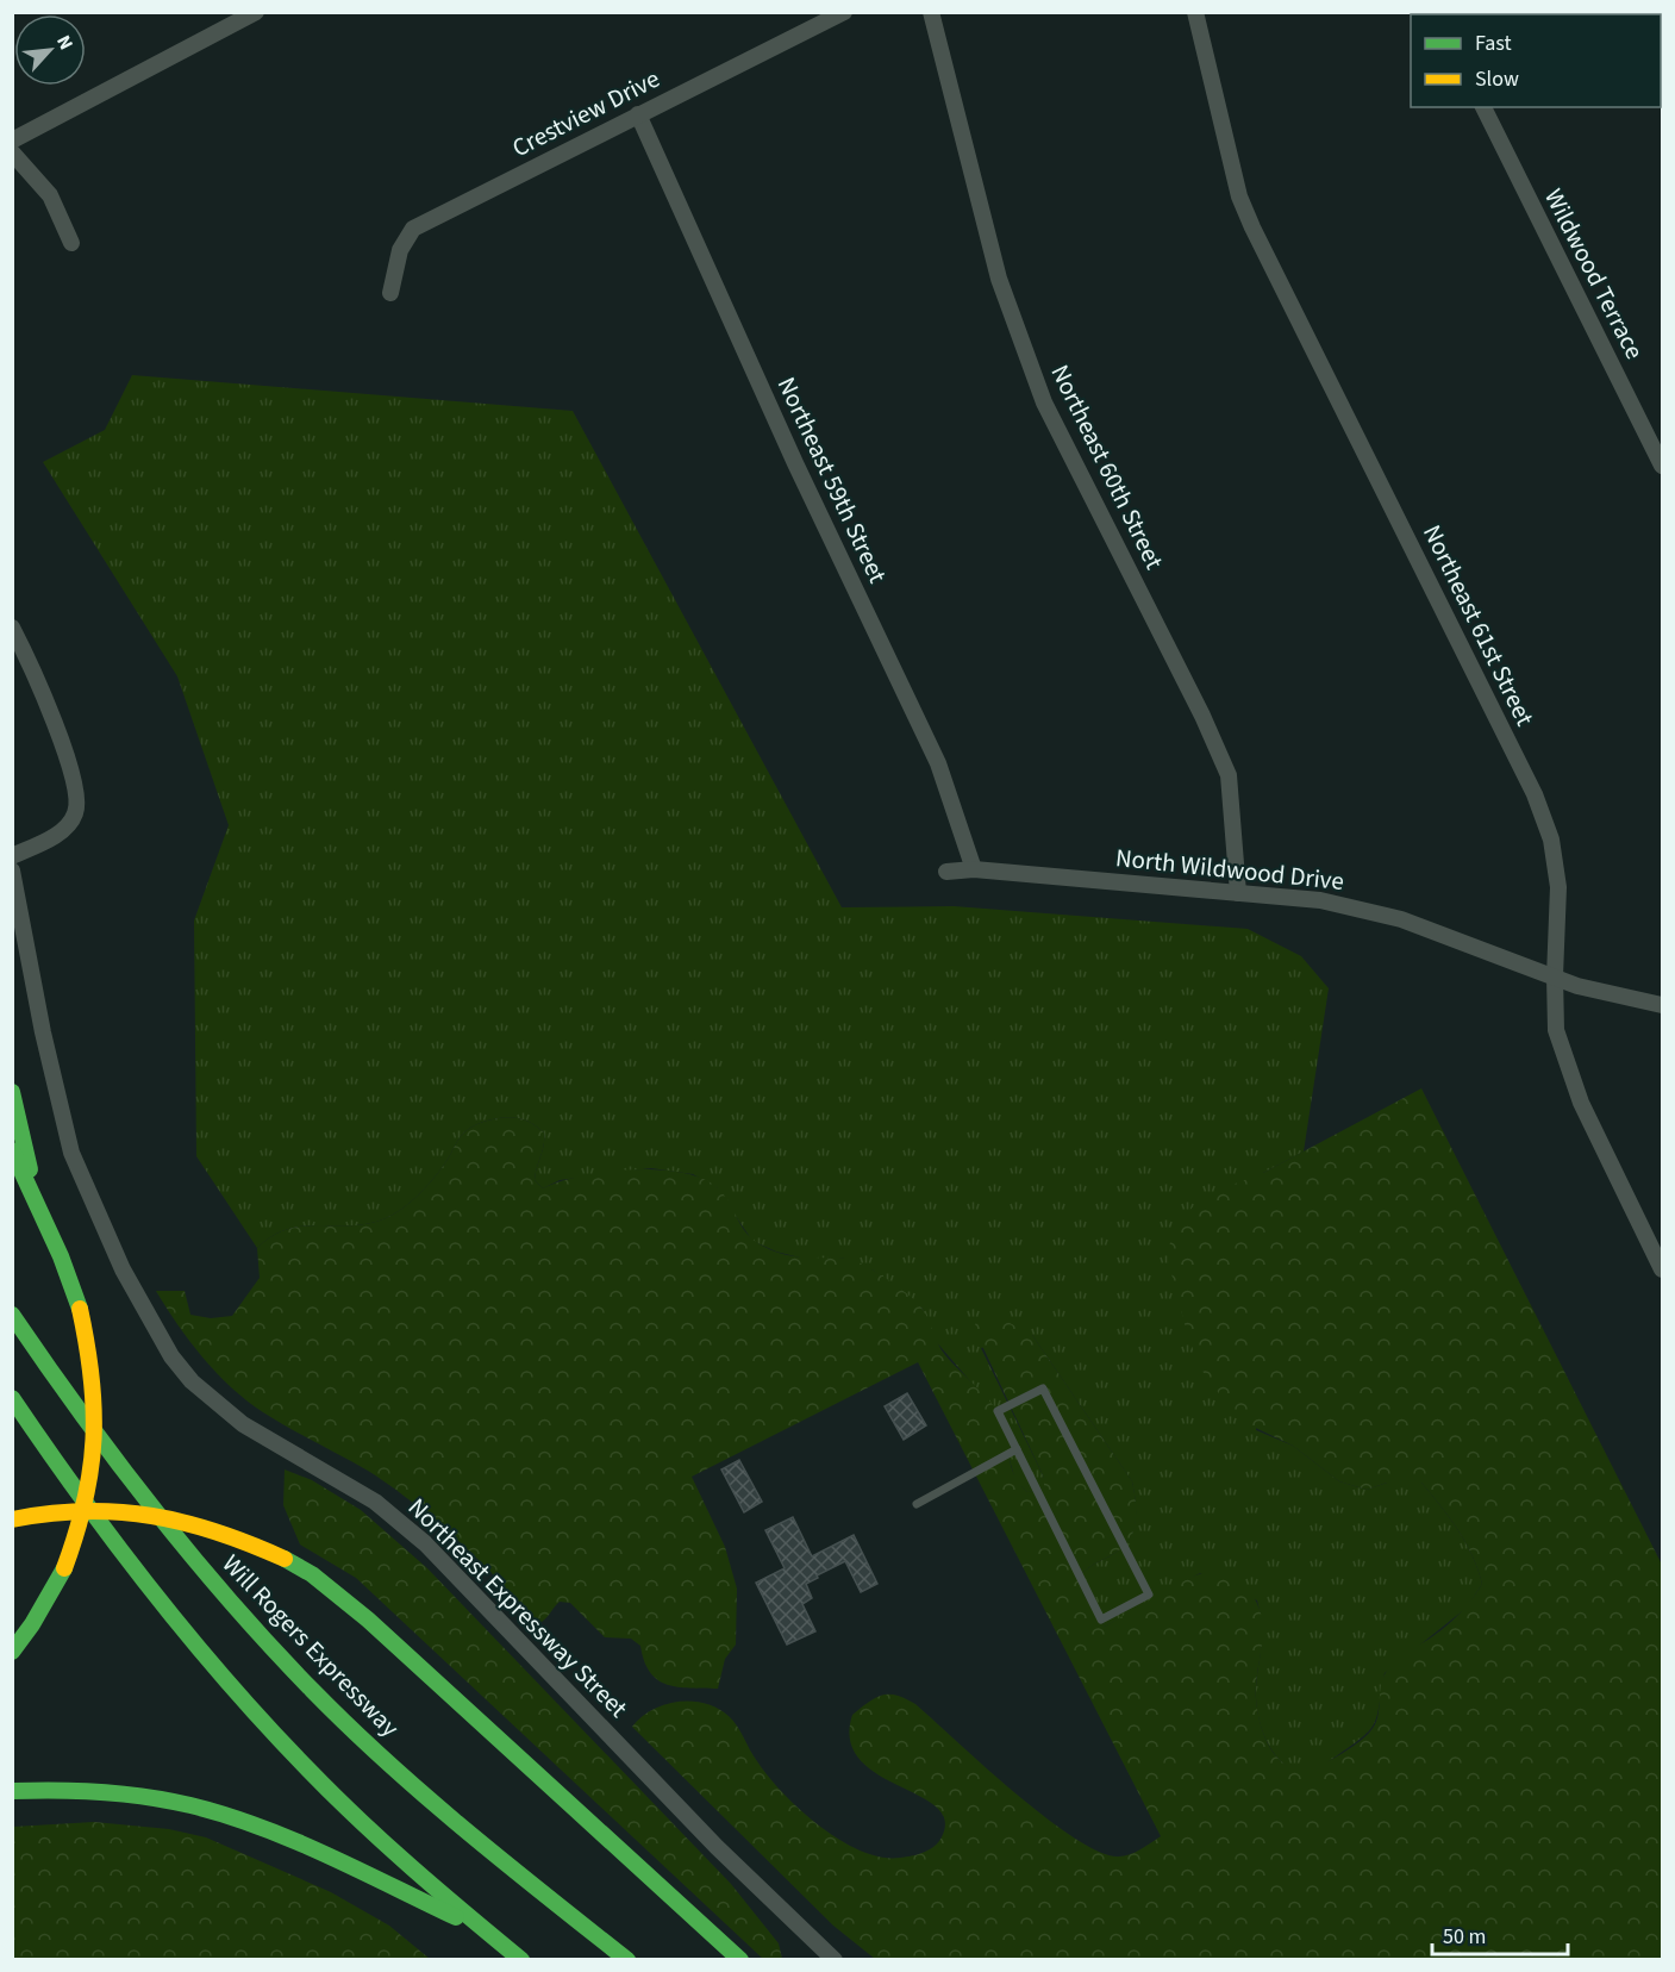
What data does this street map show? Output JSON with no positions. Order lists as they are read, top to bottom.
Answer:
{
  "streets": {
    "highway": ["Will Rogers Expressway"],
    "street": [
      "Crestview Drive",
      "Wildwood Terrace",
      "Northeast 60th Street",
      "Northeast 59th Street",
      "Northeast 61st Street",
      "North Wildwood Drive",
      "Northeast Expressway Street"
    ]
  },
  "crossings": [
    ["Crestview Drive", "Northeast 59th Street"],
    ["Northeast 60th Street", "North Wildwood Drive"],
    ["Northeast 59th Street", "North Wildwood Drive"],
    ["Northeast 61st Street", "North Wildwood Drive"]
  ],
  "legend": ["Fast", "Slow"],
  "scale_bar": "50 m",
  "north": "top right"
}
